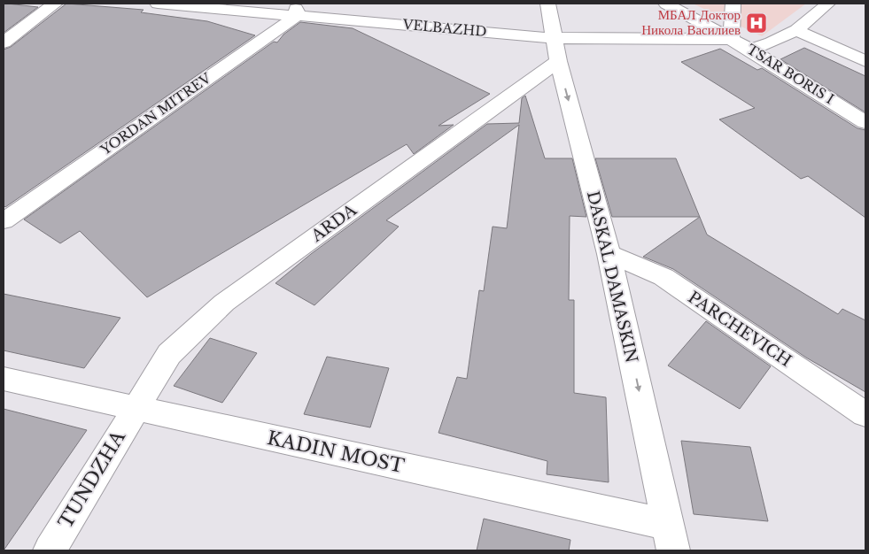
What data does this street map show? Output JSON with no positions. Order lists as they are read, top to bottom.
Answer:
{
  "streets": {
    "street": [
      "VELBAZHD",
      "TSAR BORIS I",
      "YORDAN MITREV",
      "ARDA",
      "DASKAL DAMASKIN",
      "PARCHEVICH",
      "KADIN MOST",
      "TUNDZHA"
    ]
  },
  "crossings": [
    ["VELBAZHD", "TSAR BORIS I"],
    ["VELBAZHD", "YORDAN MITREV"],
    ["VELBAZHD", "ARDA"],
    ["VELBAZHD", "DASKAL DAMASKIN"],
    ["ARDA", "DASKAL DAMASKIN"],
    ["ARDA", "KADIN MOST"],
    ["ARDA", "TUNDZHA"],
    ["DASKAL DAMASKIN", "PARCHEVICH"],
    ["DASKAL DAMASKIN", "KADIN MOST"],
    ["KADIN MOST", "TUNDZHA"]
  ],
  "one_way": ["DASKAL DAMASKIN"],
  "places": {
    "hospital": ["МБАЛ Доктор Никола Василиев"]
  }
}
